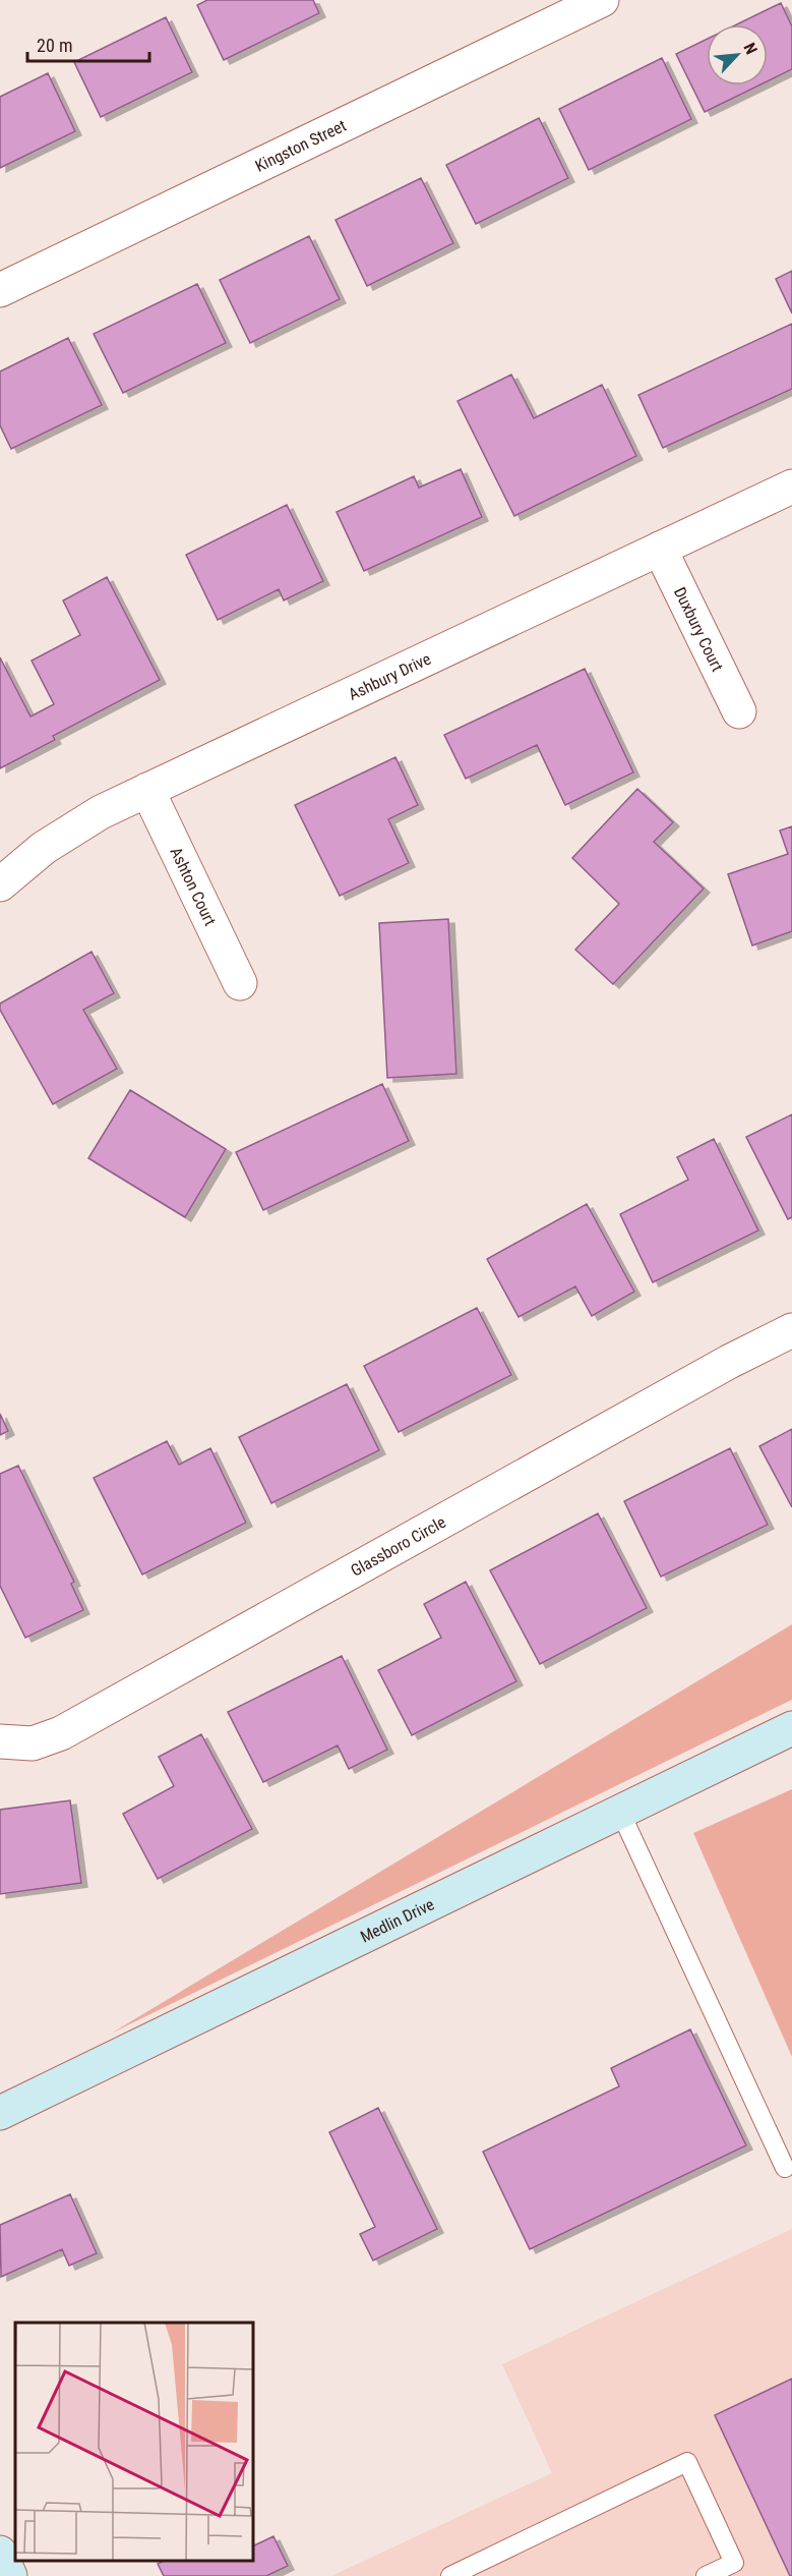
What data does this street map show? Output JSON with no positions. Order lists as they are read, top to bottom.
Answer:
{
  "streets": {
    "street": [
      "Kingston Street",
      "Duxbury Court",
      "Ashbury Drive",
      "Ashton Court",
      "Glassboro Circle",
      "Medlin Drive"
    ]
  },
  "crossings": [
    ["Duxbury Court", "Ashbury Drive"],
    ["Ashbury Drive", "Ashton Court"]
  ],
  "scale_bar": "20 m",
  "north": "top right"
}
